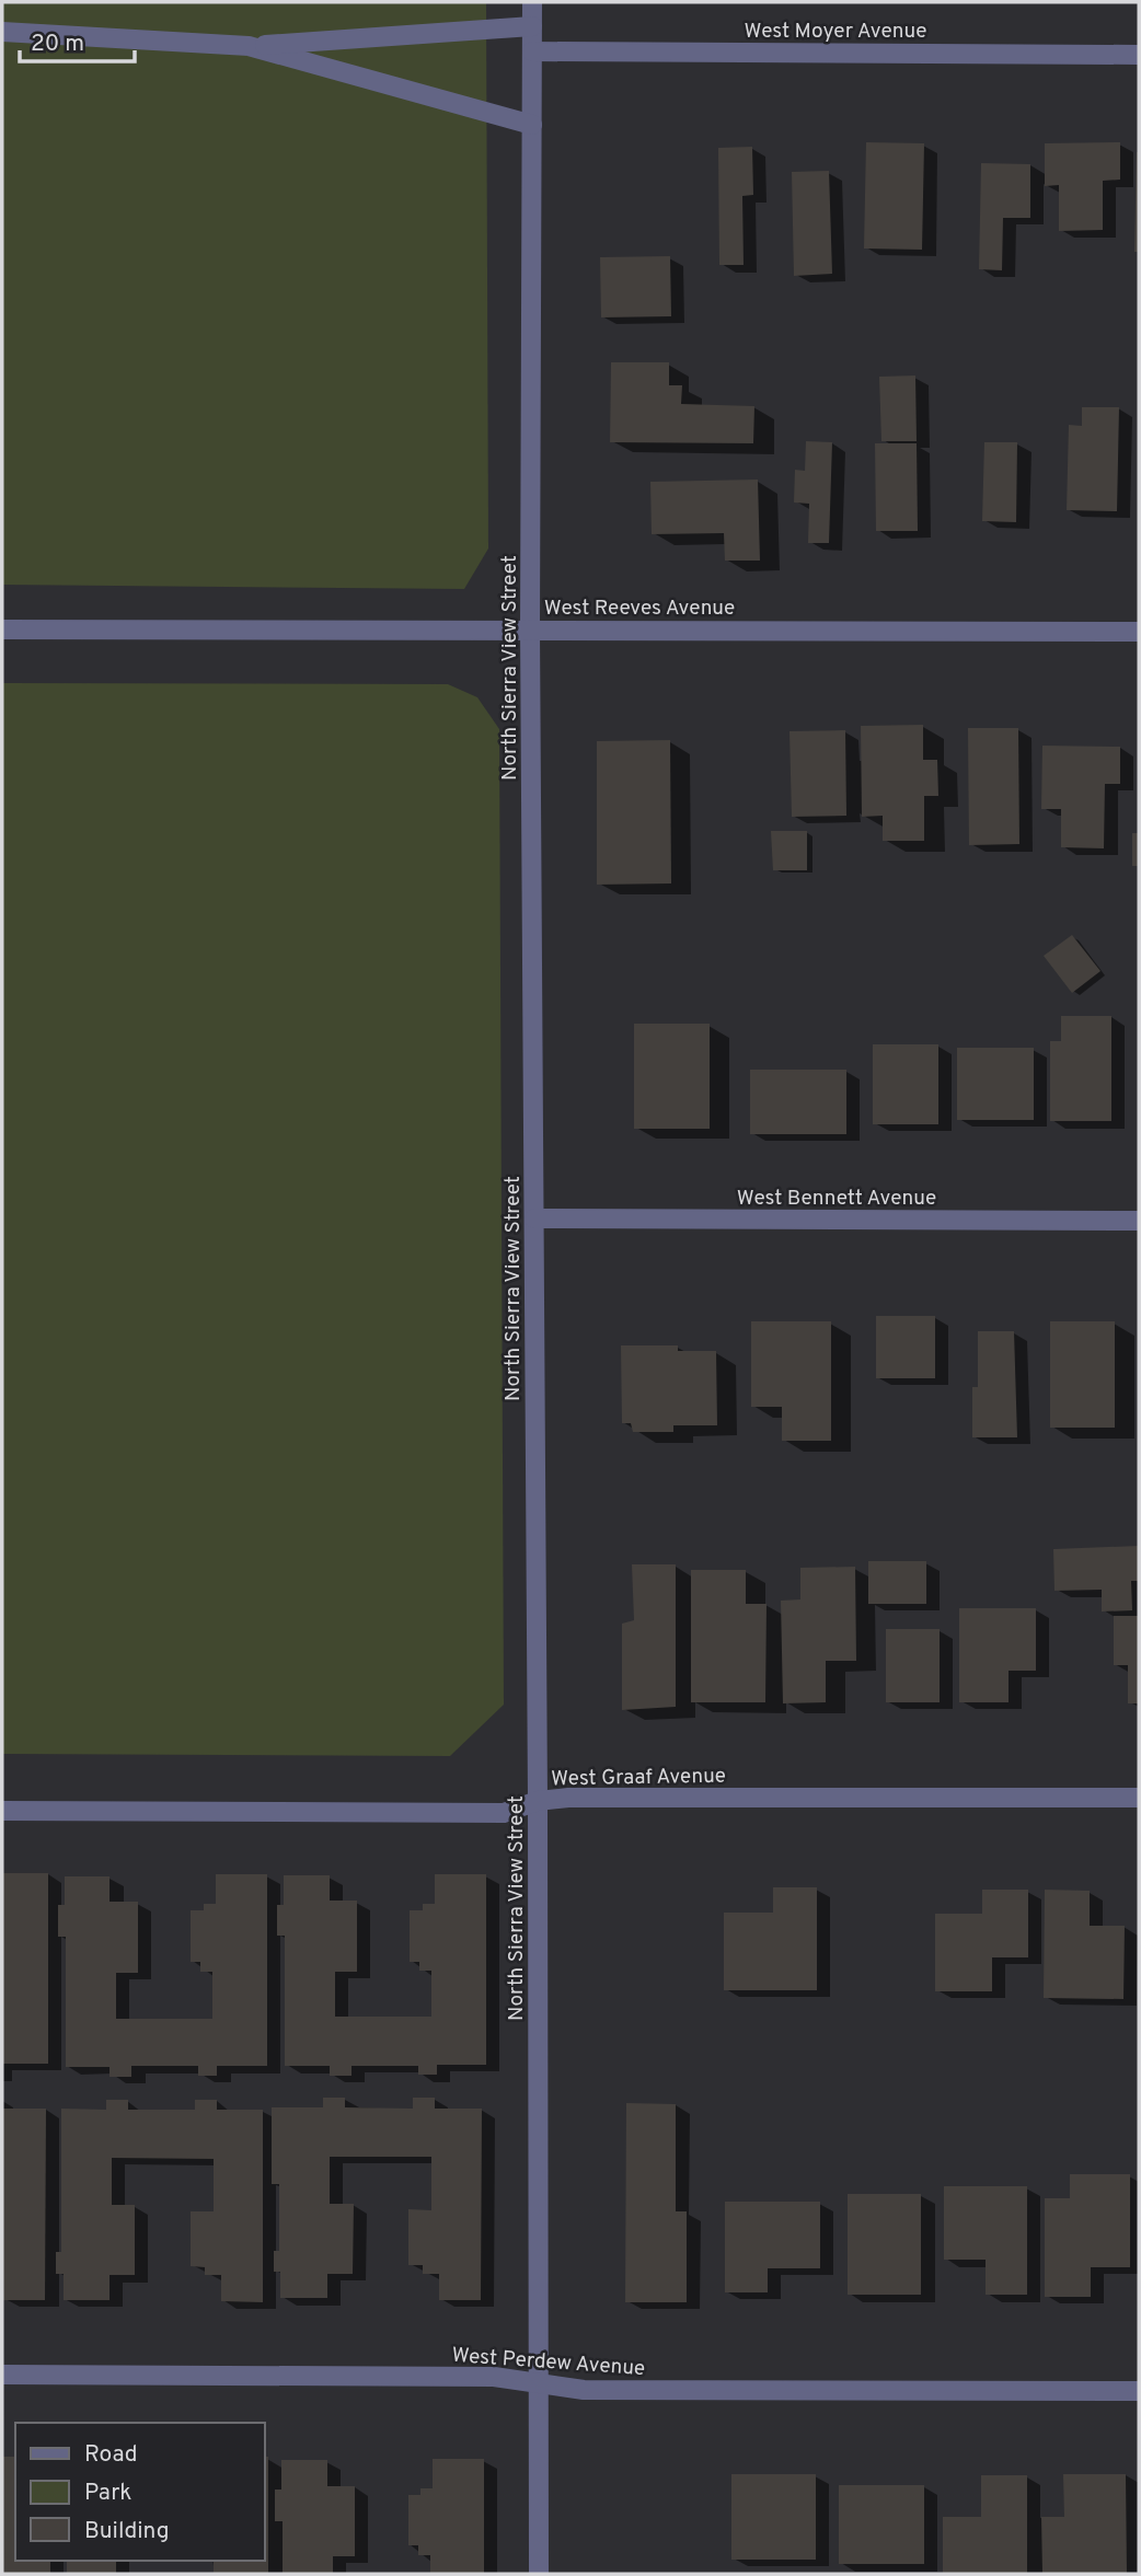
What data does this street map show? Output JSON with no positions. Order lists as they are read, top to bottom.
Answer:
{
  "streets": {
    "street": [
      "West Moyer Avenue",
      "West Reeves Avenue",
      "North Sierra View Street",
      "West Bennett Avenue",
      "West Graaf Avenue",
      "West Perdew Avenue"
    ]
  },
  "crossings": [
    ["West Moyer Avenue", "North Sierra View Street"],
    ["West Reeves Avenue", "North Sierra View Street"],
    ["North Sierra View Street", "West Bennett Avenue"],
    ["North Sierra View Street", "West Graaf Avenue"],
    ["North Sierra View Street", "West Perdew Avenue"]
  ],
  "legend": ["Road", "Park", "Building"],
  "scale_bar": "20 m"
}
